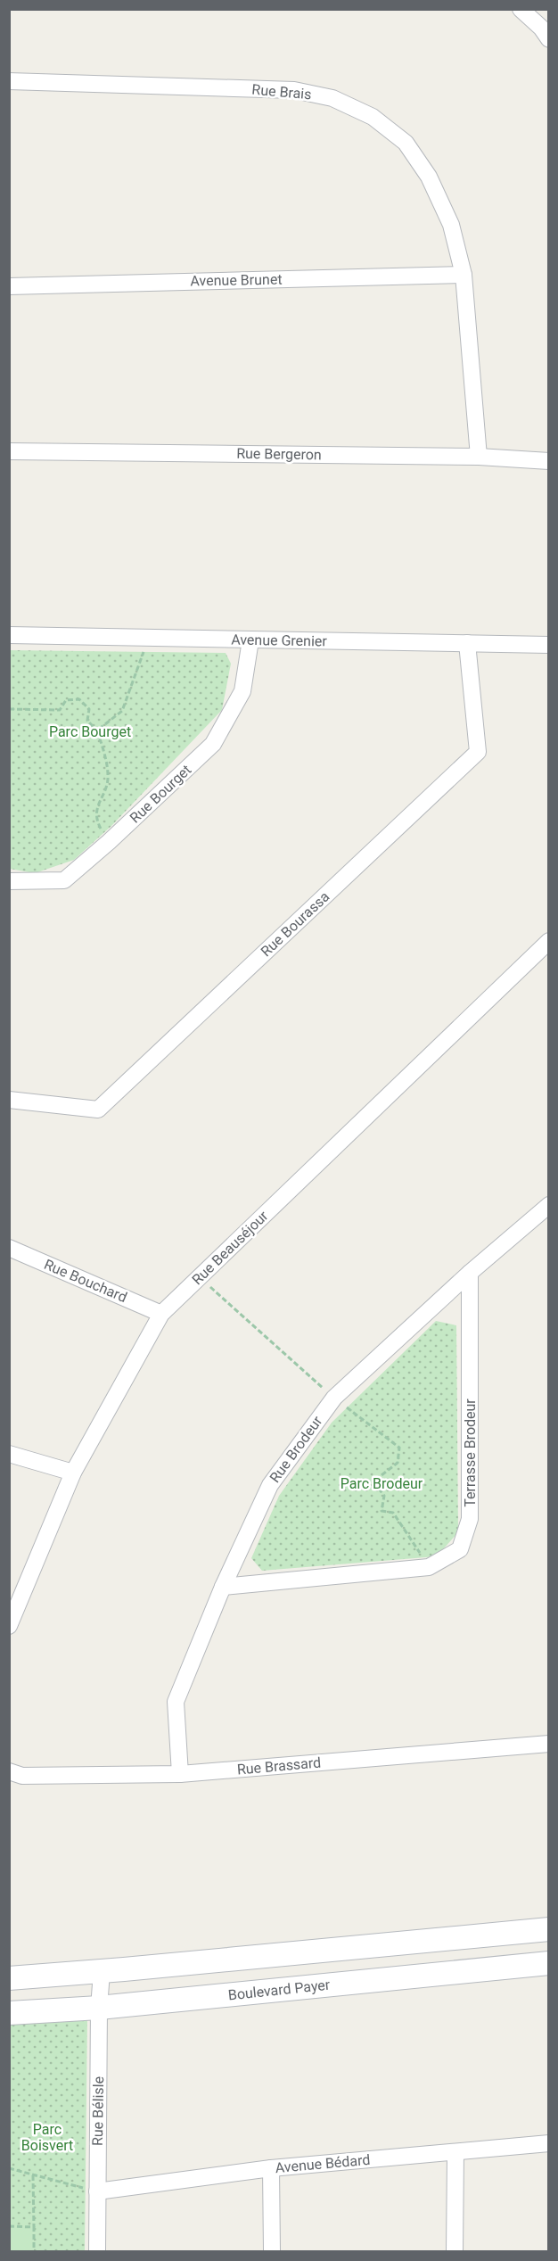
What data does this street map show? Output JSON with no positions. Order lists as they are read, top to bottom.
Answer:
{
  "streets": {
    "street": [
      "Rue Brais",
      "Avenue Brunet",
      "Rue Bergeron",
      "Avenue Grenier",
      "Rue Bourget",
      "Rue Bourassa",
      "Rue Beauséjour",
      "Rue Bouchard",
      "Rue Brodeur",
      "Terrasse Brodeur",
      "Rue Brassard",
      "Boulevard Payer",
      "Rue Bélisle",
      "Avenue Bédard"
    ]
  },
  "crossings": [
    ["Rue Brais", "Avenue Brunet"],
    ["Rue Brais", "Rue Bergeron"],
    ["Avenue Grenier", "Rue Bourget"],
    ["Avenue Grenier", "Rue Bourassa"],
    ["Rue Beauséjour", "Rue Bouchard"],
    ["Rue Brodeur", "Terrasse Brodeur"],
    ["Rue Brodeur", "Rue Brassard"],
    ["Boulevard Payer", "Rue Bélisle"],
    ["Rue Bélisle", "Avenue Bédard"]
  ],
  "parks": ["Parc Bourget", "Parc Brodeur", "Parc Boisvert"]
}
